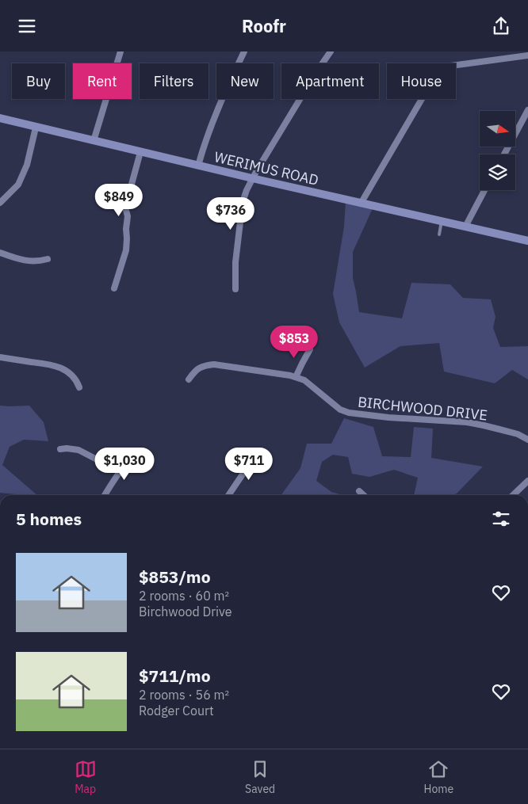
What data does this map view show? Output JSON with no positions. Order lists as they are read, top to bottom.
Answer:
{
  "streets": {
    "main road": ["WERIMUS ROAD"],
    "street": ["BIRCHWOOD DRIVE"]
  },
  "north": "right",
  "page": {
    "header": "Roofr",
    "chip": [
      "Buy",
      "Rent",
      "Filters",
      "New",
      "Apartment",
      "House"
    ],
    "price": [
      "$849",
      "$736",
      "$853",
      "$1,030",
      "$711"
    ],
    "heading": "5 homes",
    "list": [
      {
        "name": "$853/mo",
        "note": "2 rooms · 60 m² · Birchwood Drive"
      },
      {
        "name": "$711/mo",
        "note": "2 rooms · 56 m² · Rodger Court"
      }
    ],
    "tabs": ["Map", "Saved", "Home"]
  }
}
